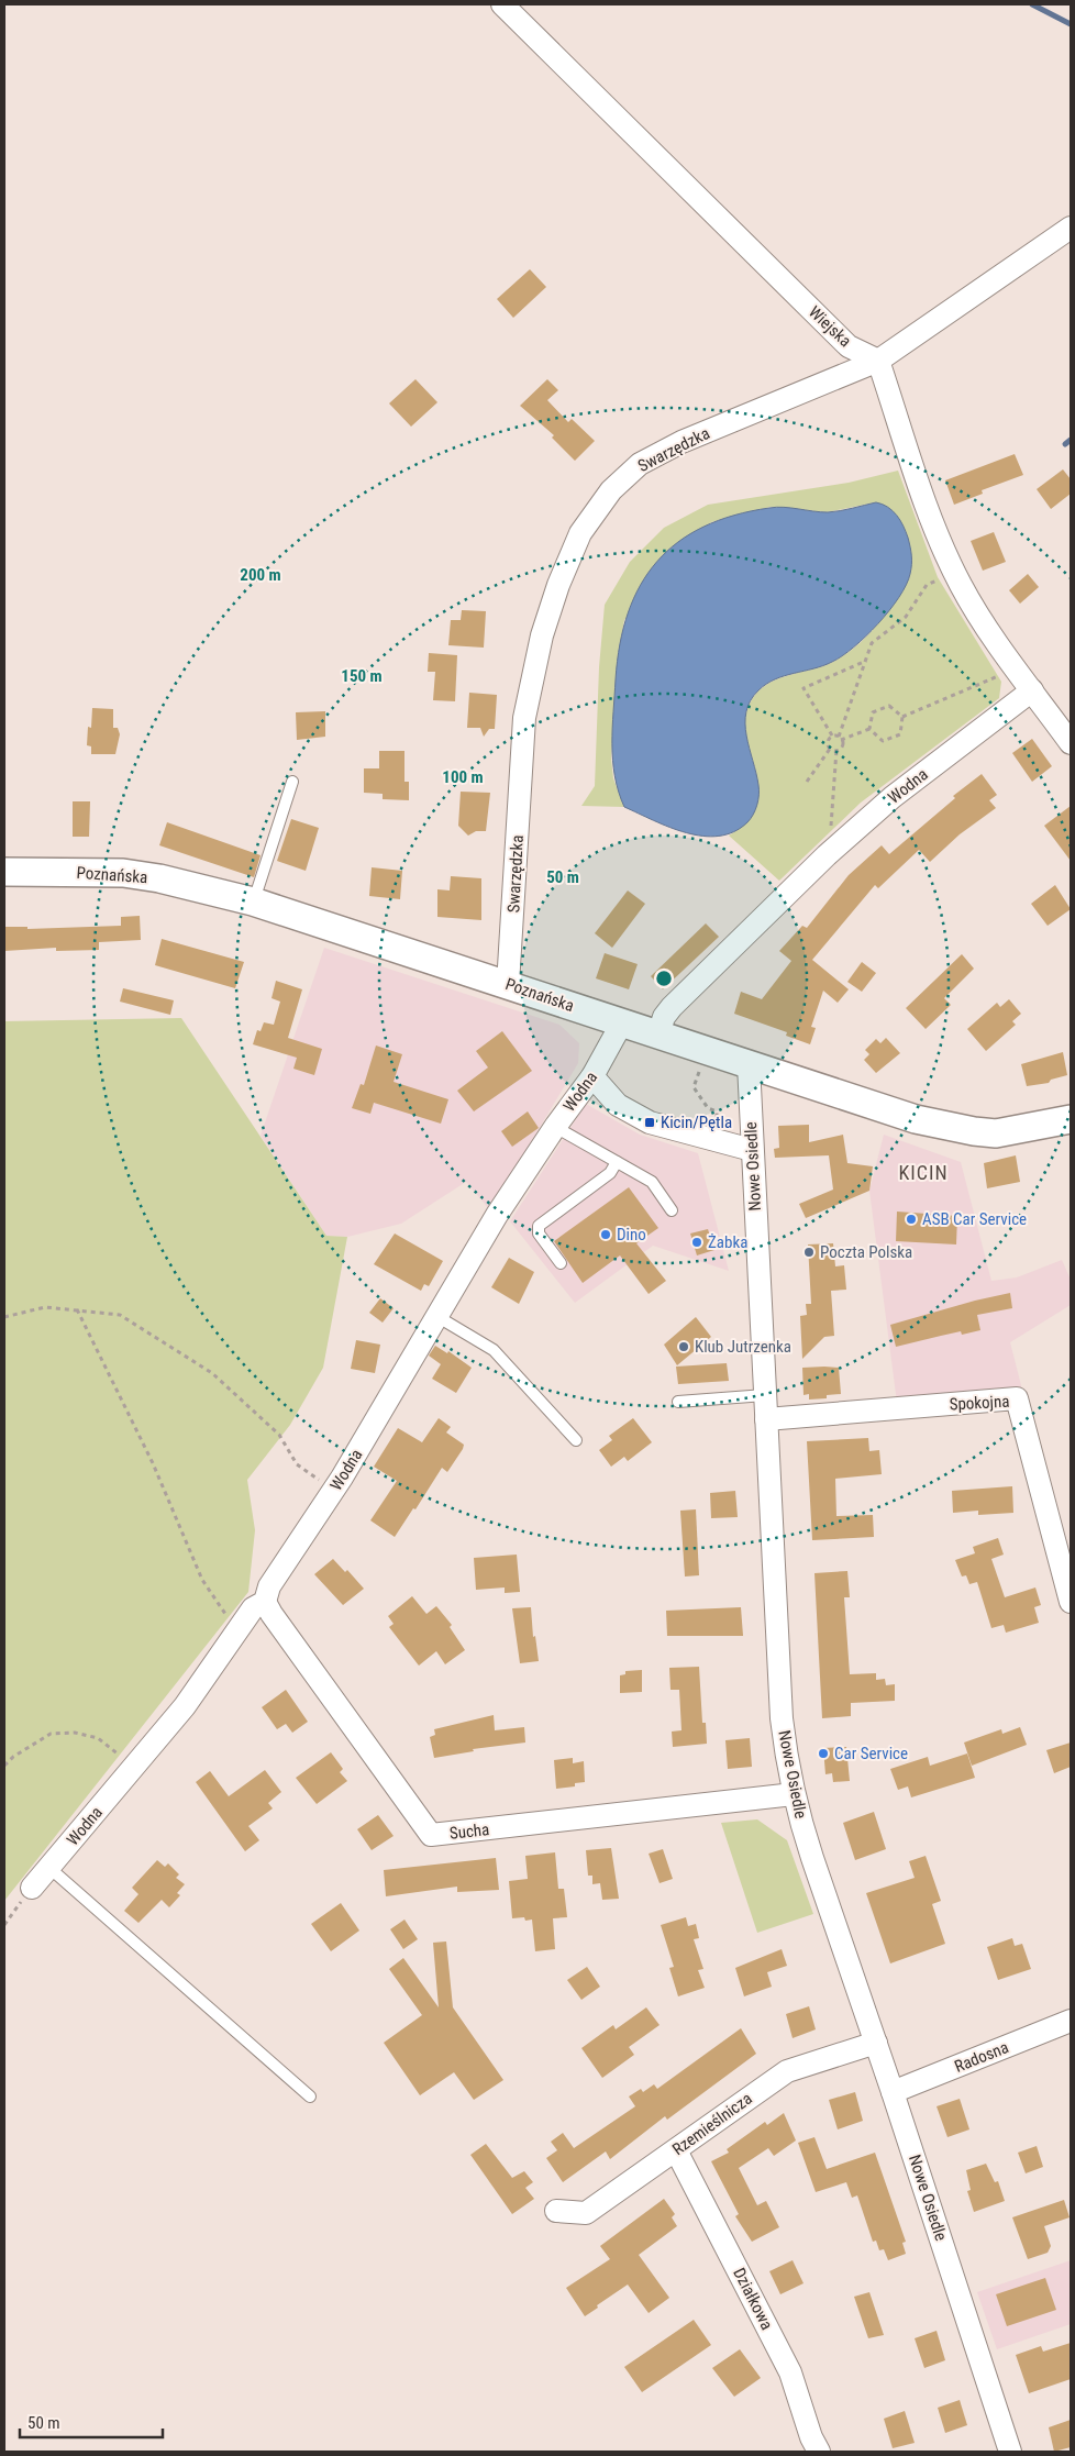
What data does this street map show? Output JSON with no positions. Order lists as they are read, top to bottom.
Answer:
{
  "streets": {
    "street": [
      "Wiejska",
      "Swarzędzka",
      "Wodna",
      "Poznańska",
      "Nowe Osiedle",
      "Spokojna",
      "Sucha",
      "Radosna",
      "Rzemieślnicza",
      "Działkowa"
    ]
  },
  "crossings": [
    ["Wiejska", "Swarzędzka"],
    ["Swarzędzka", "Poznańska"],
    ["Wodna", "Poznańska"],
    ["Wodna", "Sucha"],
    ["Poznańska", "Nowe Osiedle"],
    ["Nowe Osiedle", "Spokojna"],
    ["Nowe Osiedle", "Sucha"],
    ["Nowe Osiedle", "Radosna"],
    ["Nowe Osiedle", "Rzemieślnicza"],
    ["Rzemieślnicza", "Działkowa"]
  ],
  "districts": ["KICIN"],
  "places": {
    "transit": ["Kicin/Pętla"],
    "other": [
      "ASB Car Service",
      "Dino",
      "Żabka",
      "Poczta Polska",
      "Klub Jutrzenka",
      "Car Service"
    ]
  },
  "scale_bar": "50 m",
  "rings": [
    "200 m",
    "150 m",
    "100 m",
    "50 m"
  ]
}
